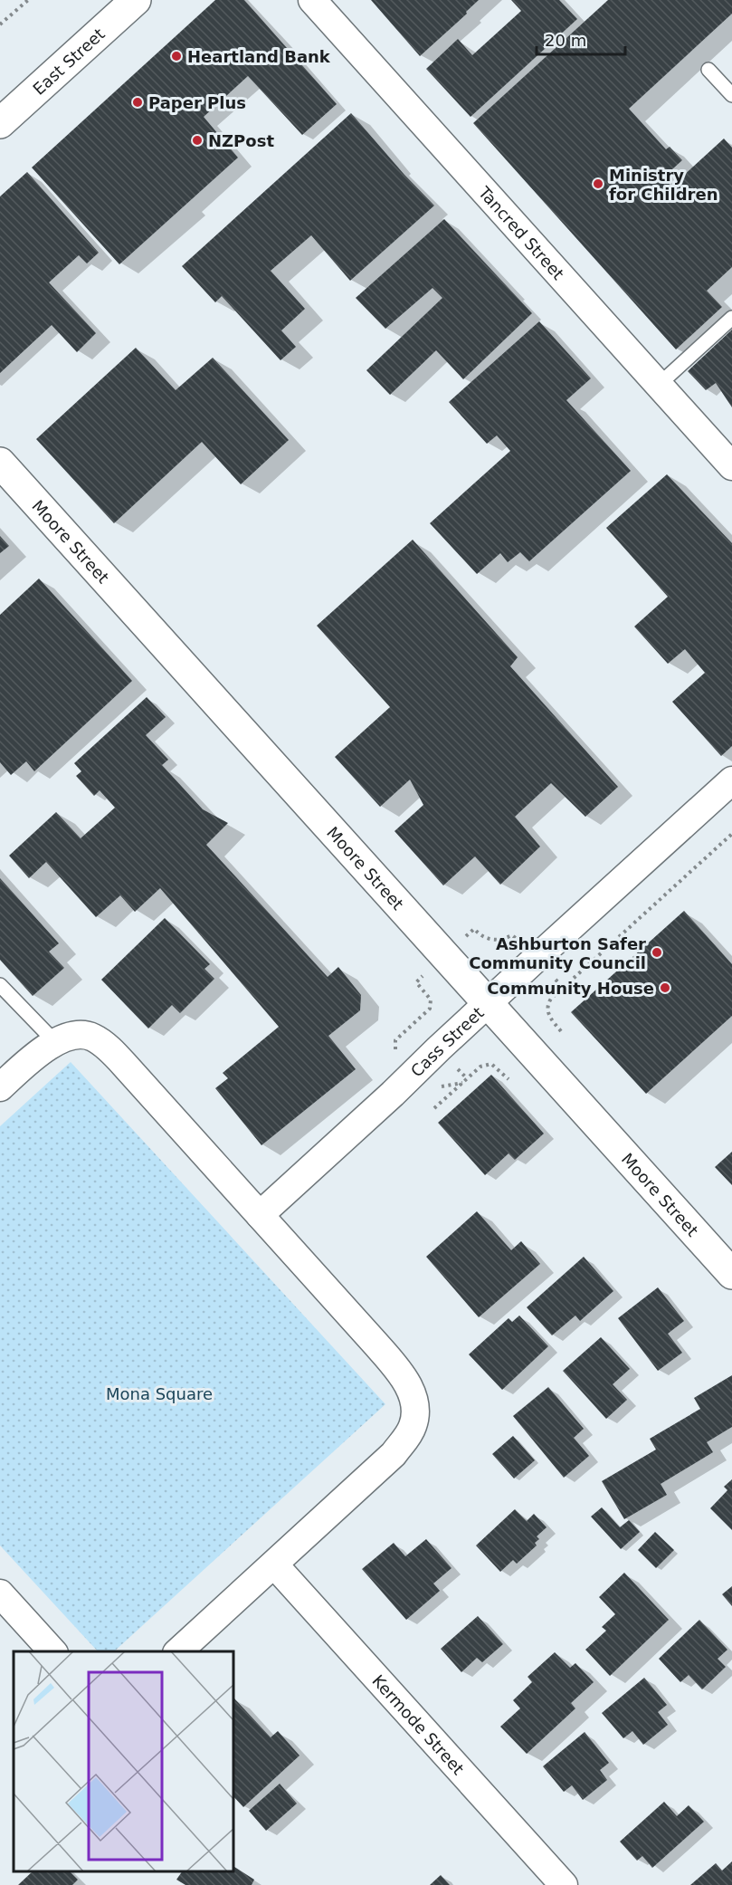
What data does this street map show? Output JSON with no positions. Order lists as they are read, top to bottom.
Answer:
{
  "streets": {
    "street": [
      "East Street",
      "Tancred Street",
      "Moore Street",
      "Cass Street",
      "Kermode Street"
    ]
  },
  "crossings": [
    ["Moore Street", "Cass Street"]
  ],
  "parks": ["Mona Square"],
  "places": [
    "Heartland Bank",
    "Paper Plus",
    "NZPost",
    "Ministry for Children",
    "Ashburton Safer Community Council",
    "Community House"
  ],
  "scale_bar": "20 m"
}
